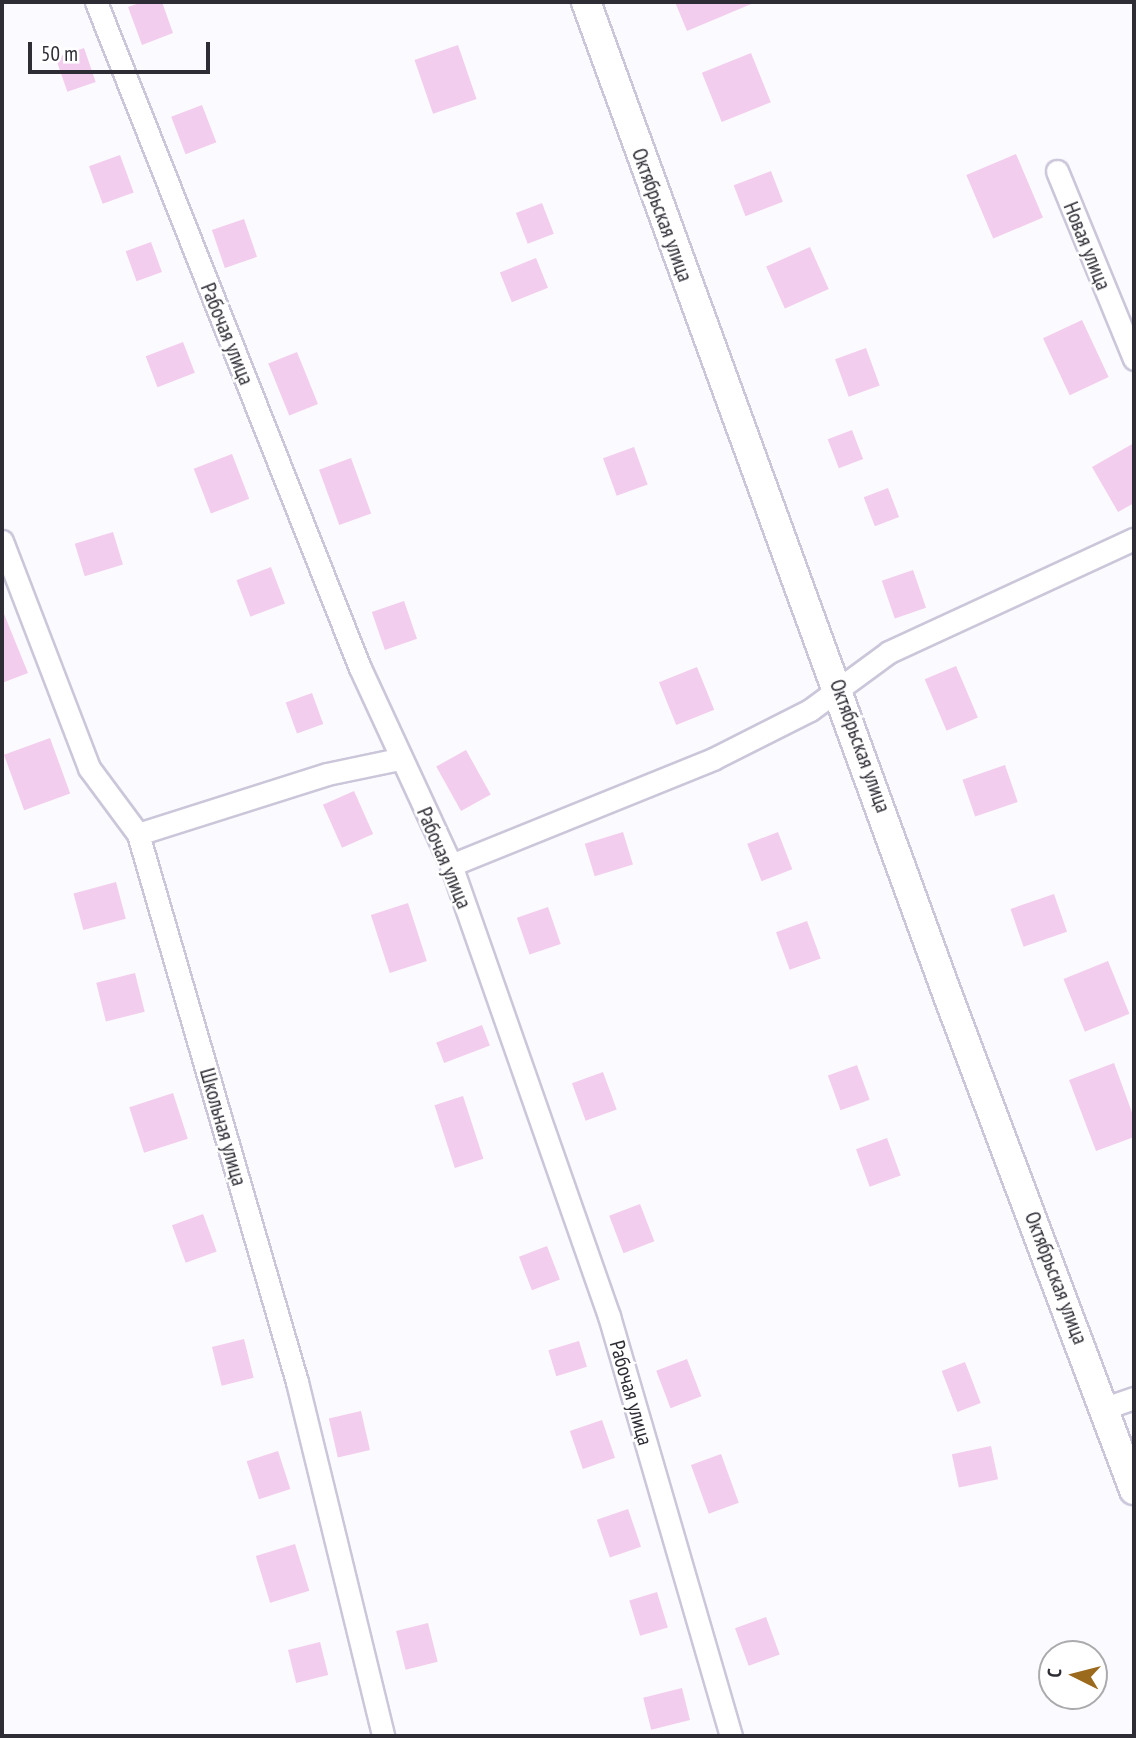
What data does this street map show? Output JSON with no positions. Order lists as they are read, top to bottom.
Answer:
{
  "streets": {
    "street": [
      "Октябрьская улица",
      "Новая улица",
      "Рабочая улица",
      "Школьная улица"
    ]
  },
  "scale_bar": "50 m",
  "north": "left"
}
